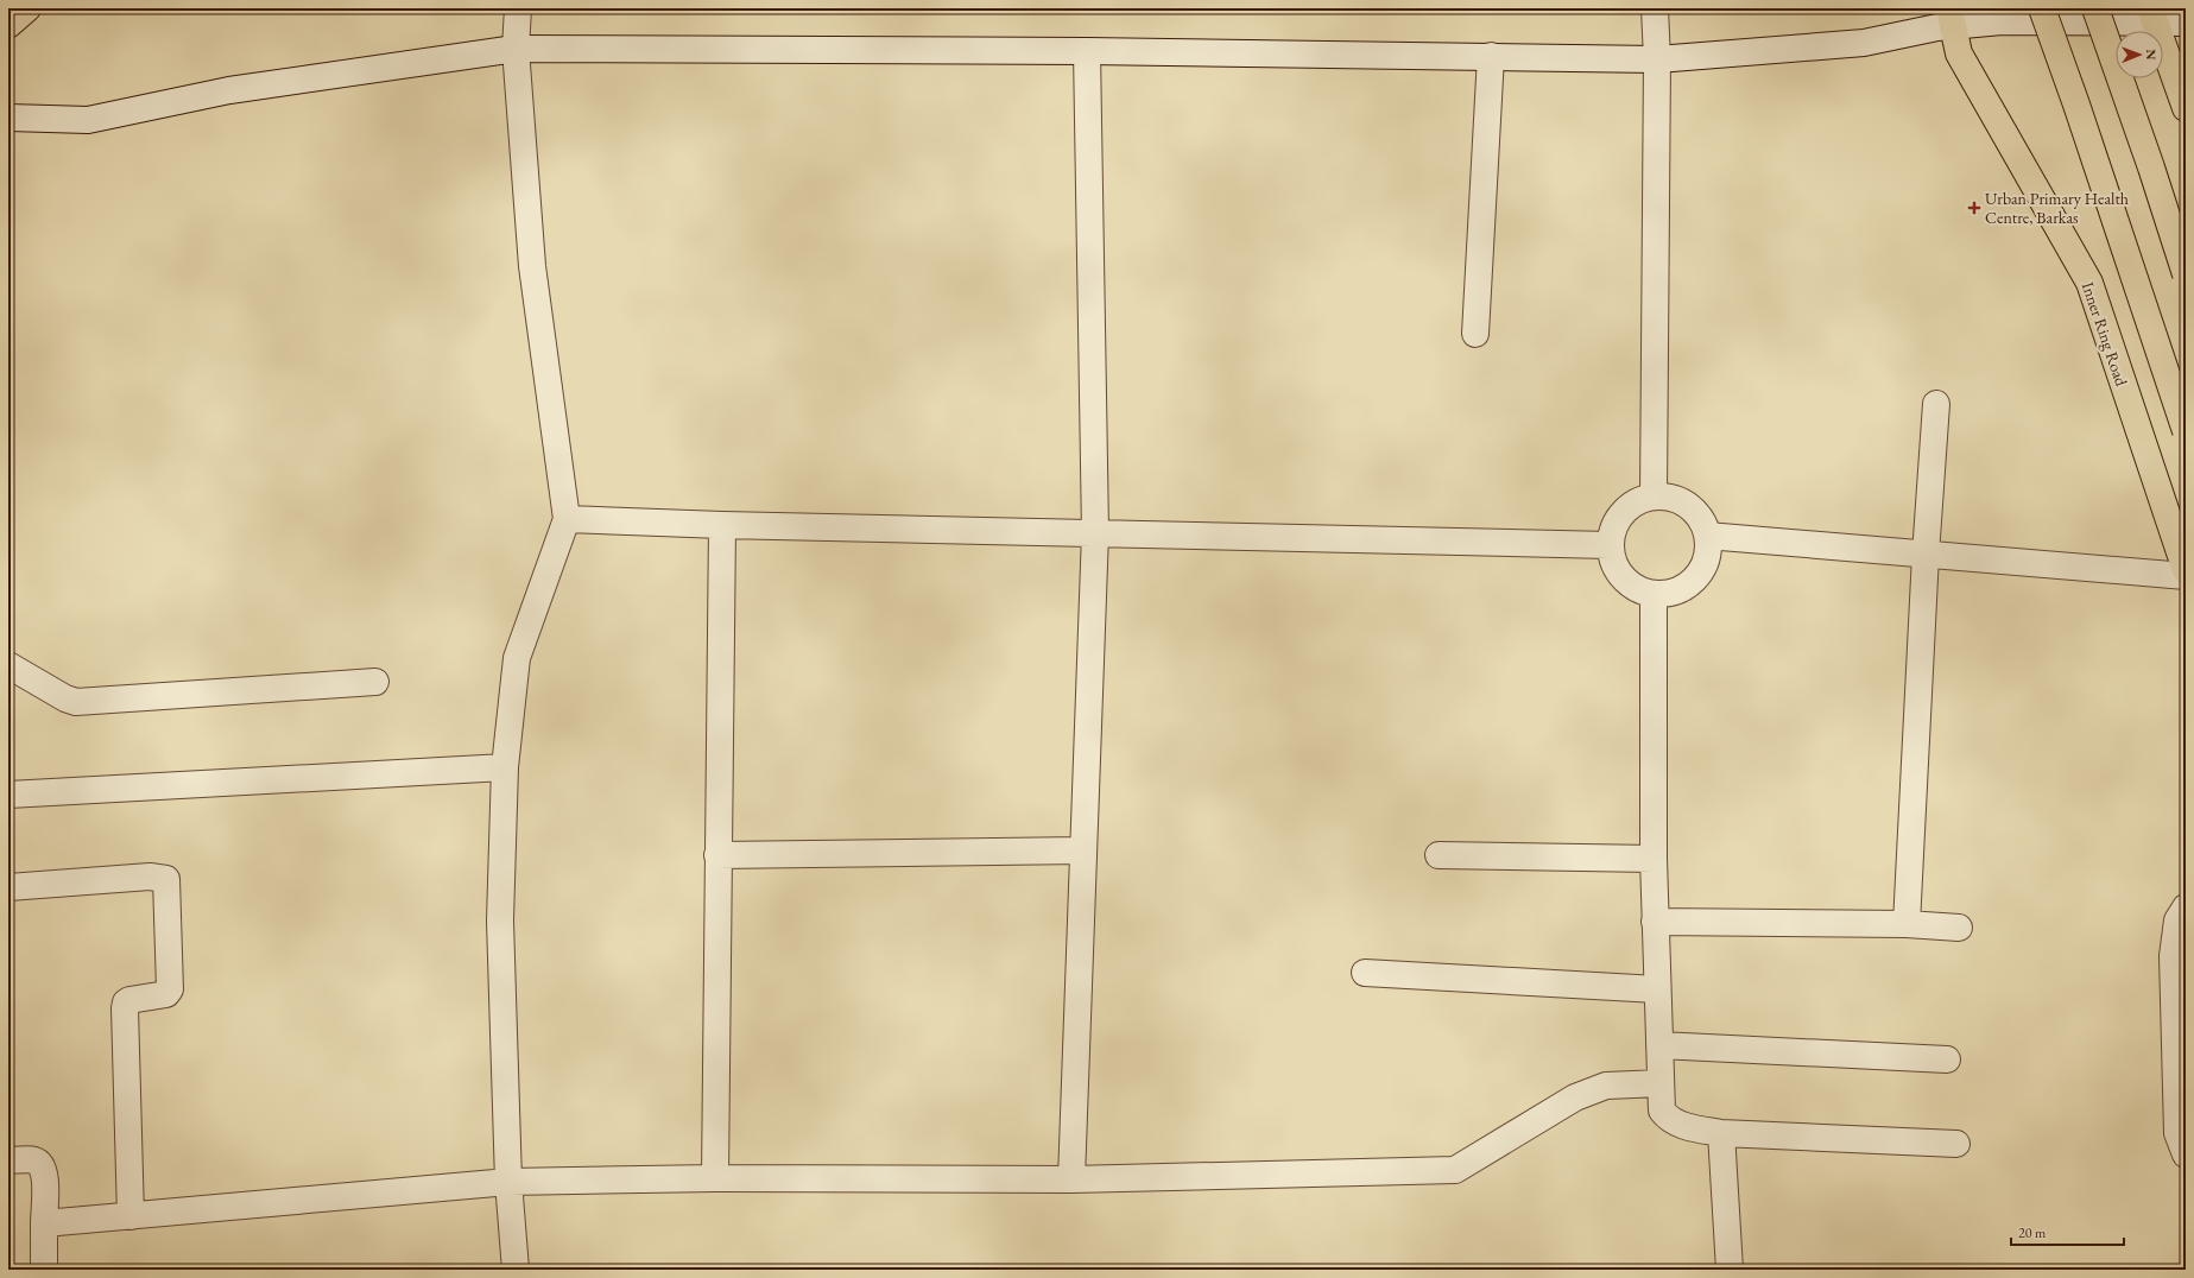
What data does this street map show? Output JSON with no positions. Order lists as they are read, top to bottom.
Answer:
{
  "streets": {
    "main road": ["Inner Ring Road"]
  },
  "places": {
    "health": ["Urban Primary Health Centre, Barkas"]
  },
  "scale_bar": "20 m",
  "north": "right"
}
